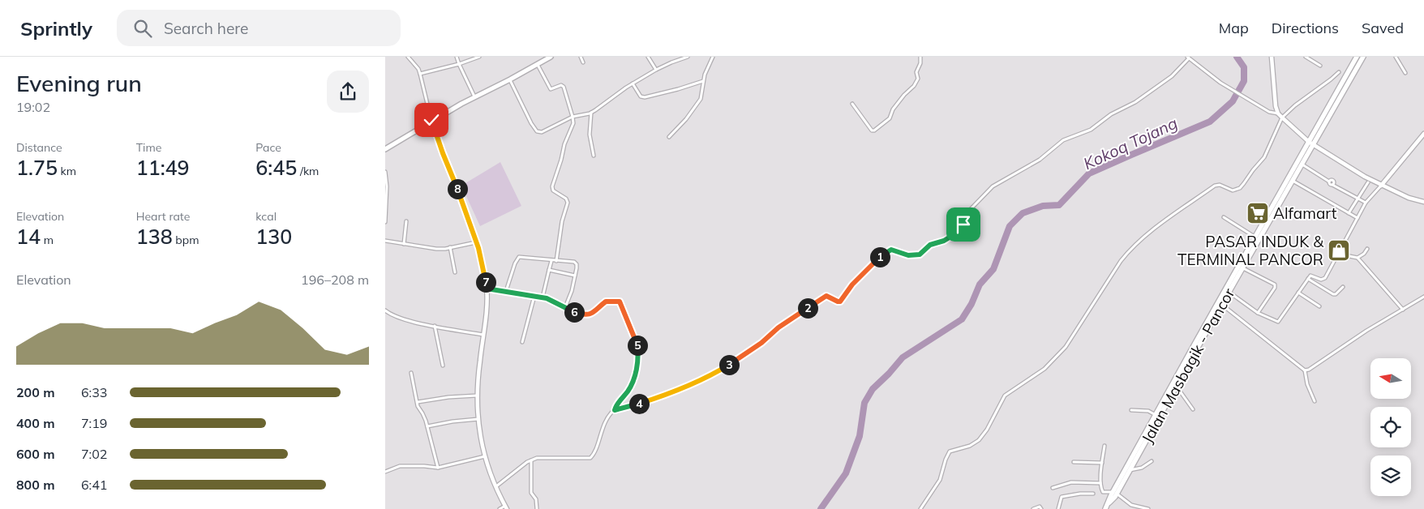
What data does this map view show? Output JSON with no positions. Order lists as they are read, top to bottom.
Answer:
{
  "streets": {
    "main road": ["Jalan Masbagik - Pancor"]
  },
  "water": ["Kokoq Tojang"],
  "places": {
    "supermarket": ["Alfamart"],
    "shop": ["PASAR INDUK & TERMINAL PANCOR"]
  },
  "north": "left",
  "page": {
    "header": "Sprintly",
    "search": "Search here",
    "nav": ["Map", "Directions", "Saved"],
    "heading": ["Evening run", "19:02"],
    "stats": [
      ["Distance", "1.75 km"],
      ["Time", "11:49"],
      ["Pace", "6:45 /km"],
      ["Elevation", "14 m"],
      ["Heart rate", "138 bpm"],
      ["kcal", "130"]
    ],
    "pins": [
      "8",
      "1",
      "7",
      "2",
      "6",
      "5",
      "3",
      "4"
    ],
    "chart": ["Elevation", "196–208 m"],
    "list": [
      {
        "name": "200 m",
        "note": "6:33"
      },
      {
        "name": "400 m",
        "note": "7:19"
      },
      {
        "name": "600 m",
        "note": "7:02"
      },
      {
        "name": "800 m",
        "note": "6:41"
      }
    ]
  }
}
